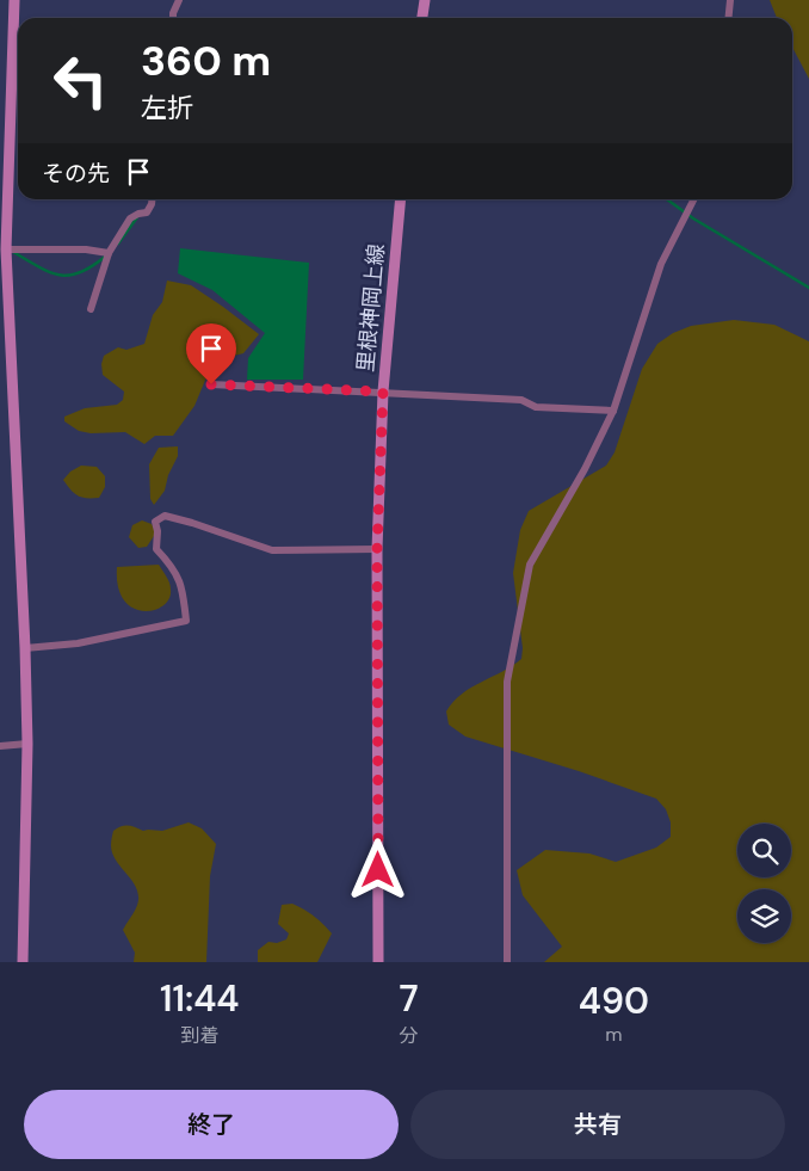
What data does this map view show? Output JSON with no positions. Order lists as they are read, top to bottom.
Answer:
{
  "streets": {
    "street": ["里根神岡上線"]
  },
  "page": {
    "turn": ["360 m", "左折"],
    "then": "その先",
    "eta": [
      "11:44",
      "到着",
      "7",
      "分",
      "490",
      "m"
    ],
    "buttons": ["終了", "共有"]
  }
}
